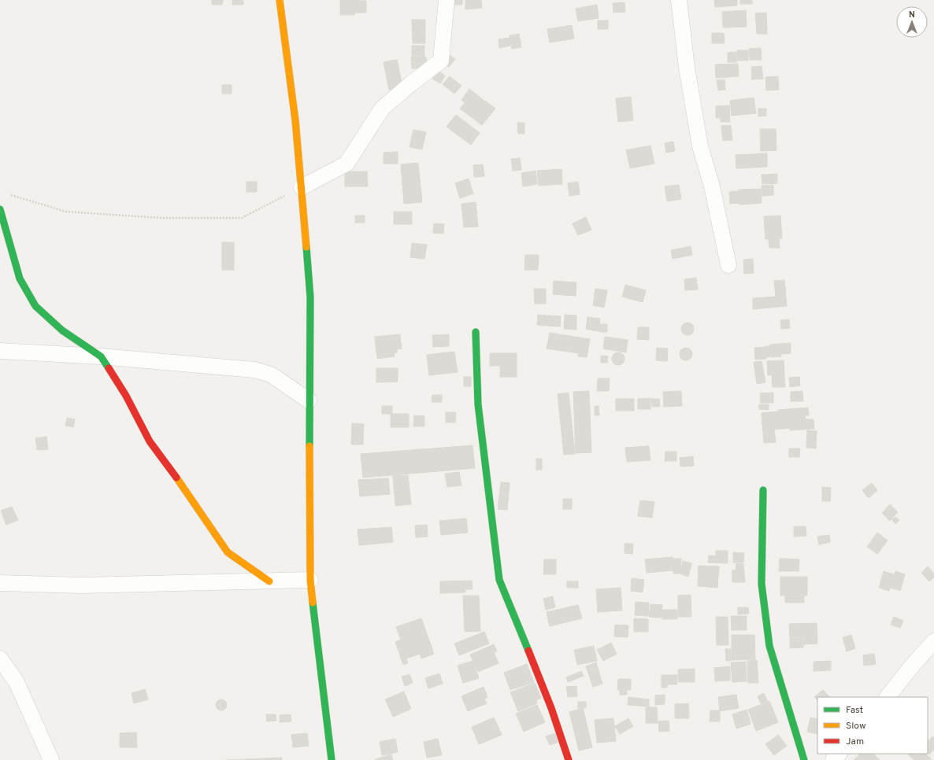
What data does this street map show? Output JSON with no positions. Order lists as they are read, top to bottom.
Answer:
{
  "legend": ["Fast", "Slow", "Jam"],
  "north": "top"
}
